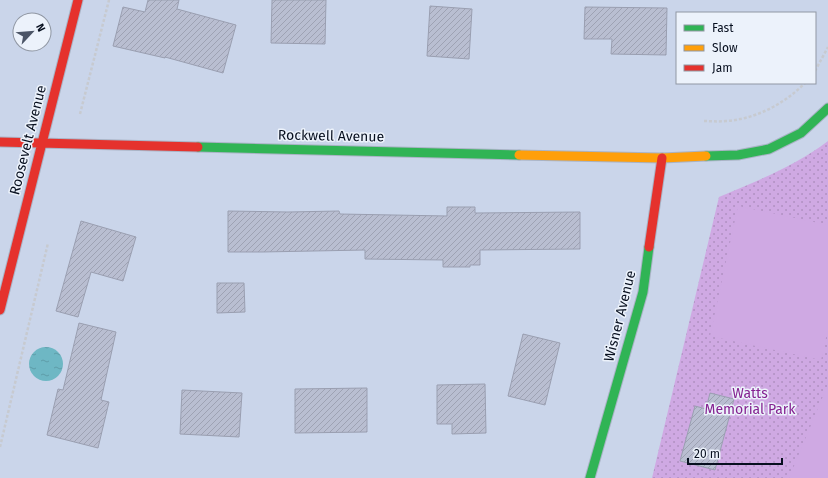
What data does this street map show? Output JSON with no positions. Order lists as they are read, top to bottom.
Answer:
{
  "streets": {
    "street": ["Rockwell Avenue", "Roosevelt Avenue", "Wisner Avenue"]
  },
  "crossings": [
    ["Rockwell Avenue", "Roosevelt Avenue"],
    ["Rockwell Avenue", "Wisner Avenue"]
  ],
  "parks": ["Watts Memorial Park"],
  "legend": ["Fast", "Slow", "Jam"],
  "scale_bar": "20 m",
  "north": "top right"
}
